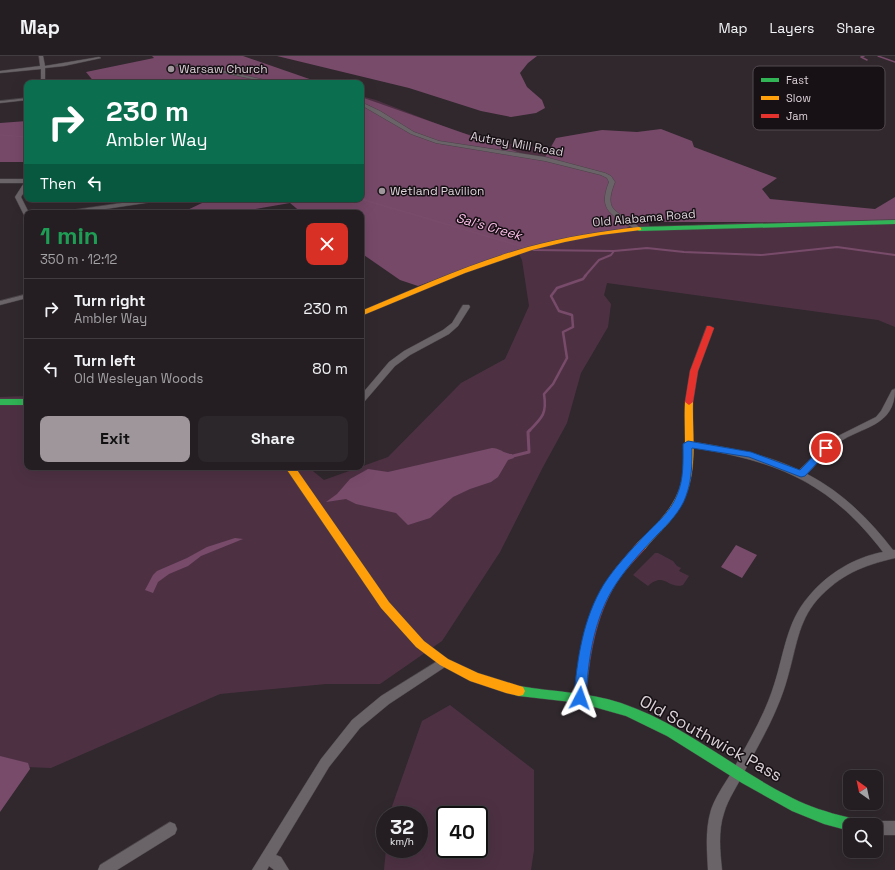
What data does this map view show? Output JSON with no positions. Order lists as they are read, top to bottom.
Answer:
{
  "streets": {
    "street": ["Autrey Mill Road", "Old Alabama Road", "Old Southwick Pass"]
  },
  "crossings": [
    ["Autrey Mill Road", "Old Alabama Road"]
  ],
  "water": ["Sal's Creek"],
  "places": ["Warsaw Church", "Wetland Pavilion"],
  "legend": ["Fast", "Slow", "Jam"],
  "north": "top left",
  "page": {
    "header": "Map",
    "nav": ["Map", "Layers", "Share"],
    "turn": ["230 m", "Ambler Way"],
    "then": "Then",
    "heading": ["1 min", "350 m · 12:12"],
    "list": [
      {
        "name": "Turn right",
        "note": "Ambler Way",
        "value": "230 m"
      },
      {
        "name": "Turn left",
        "note": "Old Wesleyan Woods",
        "value": "80 m"
      }
    ],
    "buttons": ["Exit", "Share"],
    "speed": "32 km/h",
    "limit": "40"
  }
}
